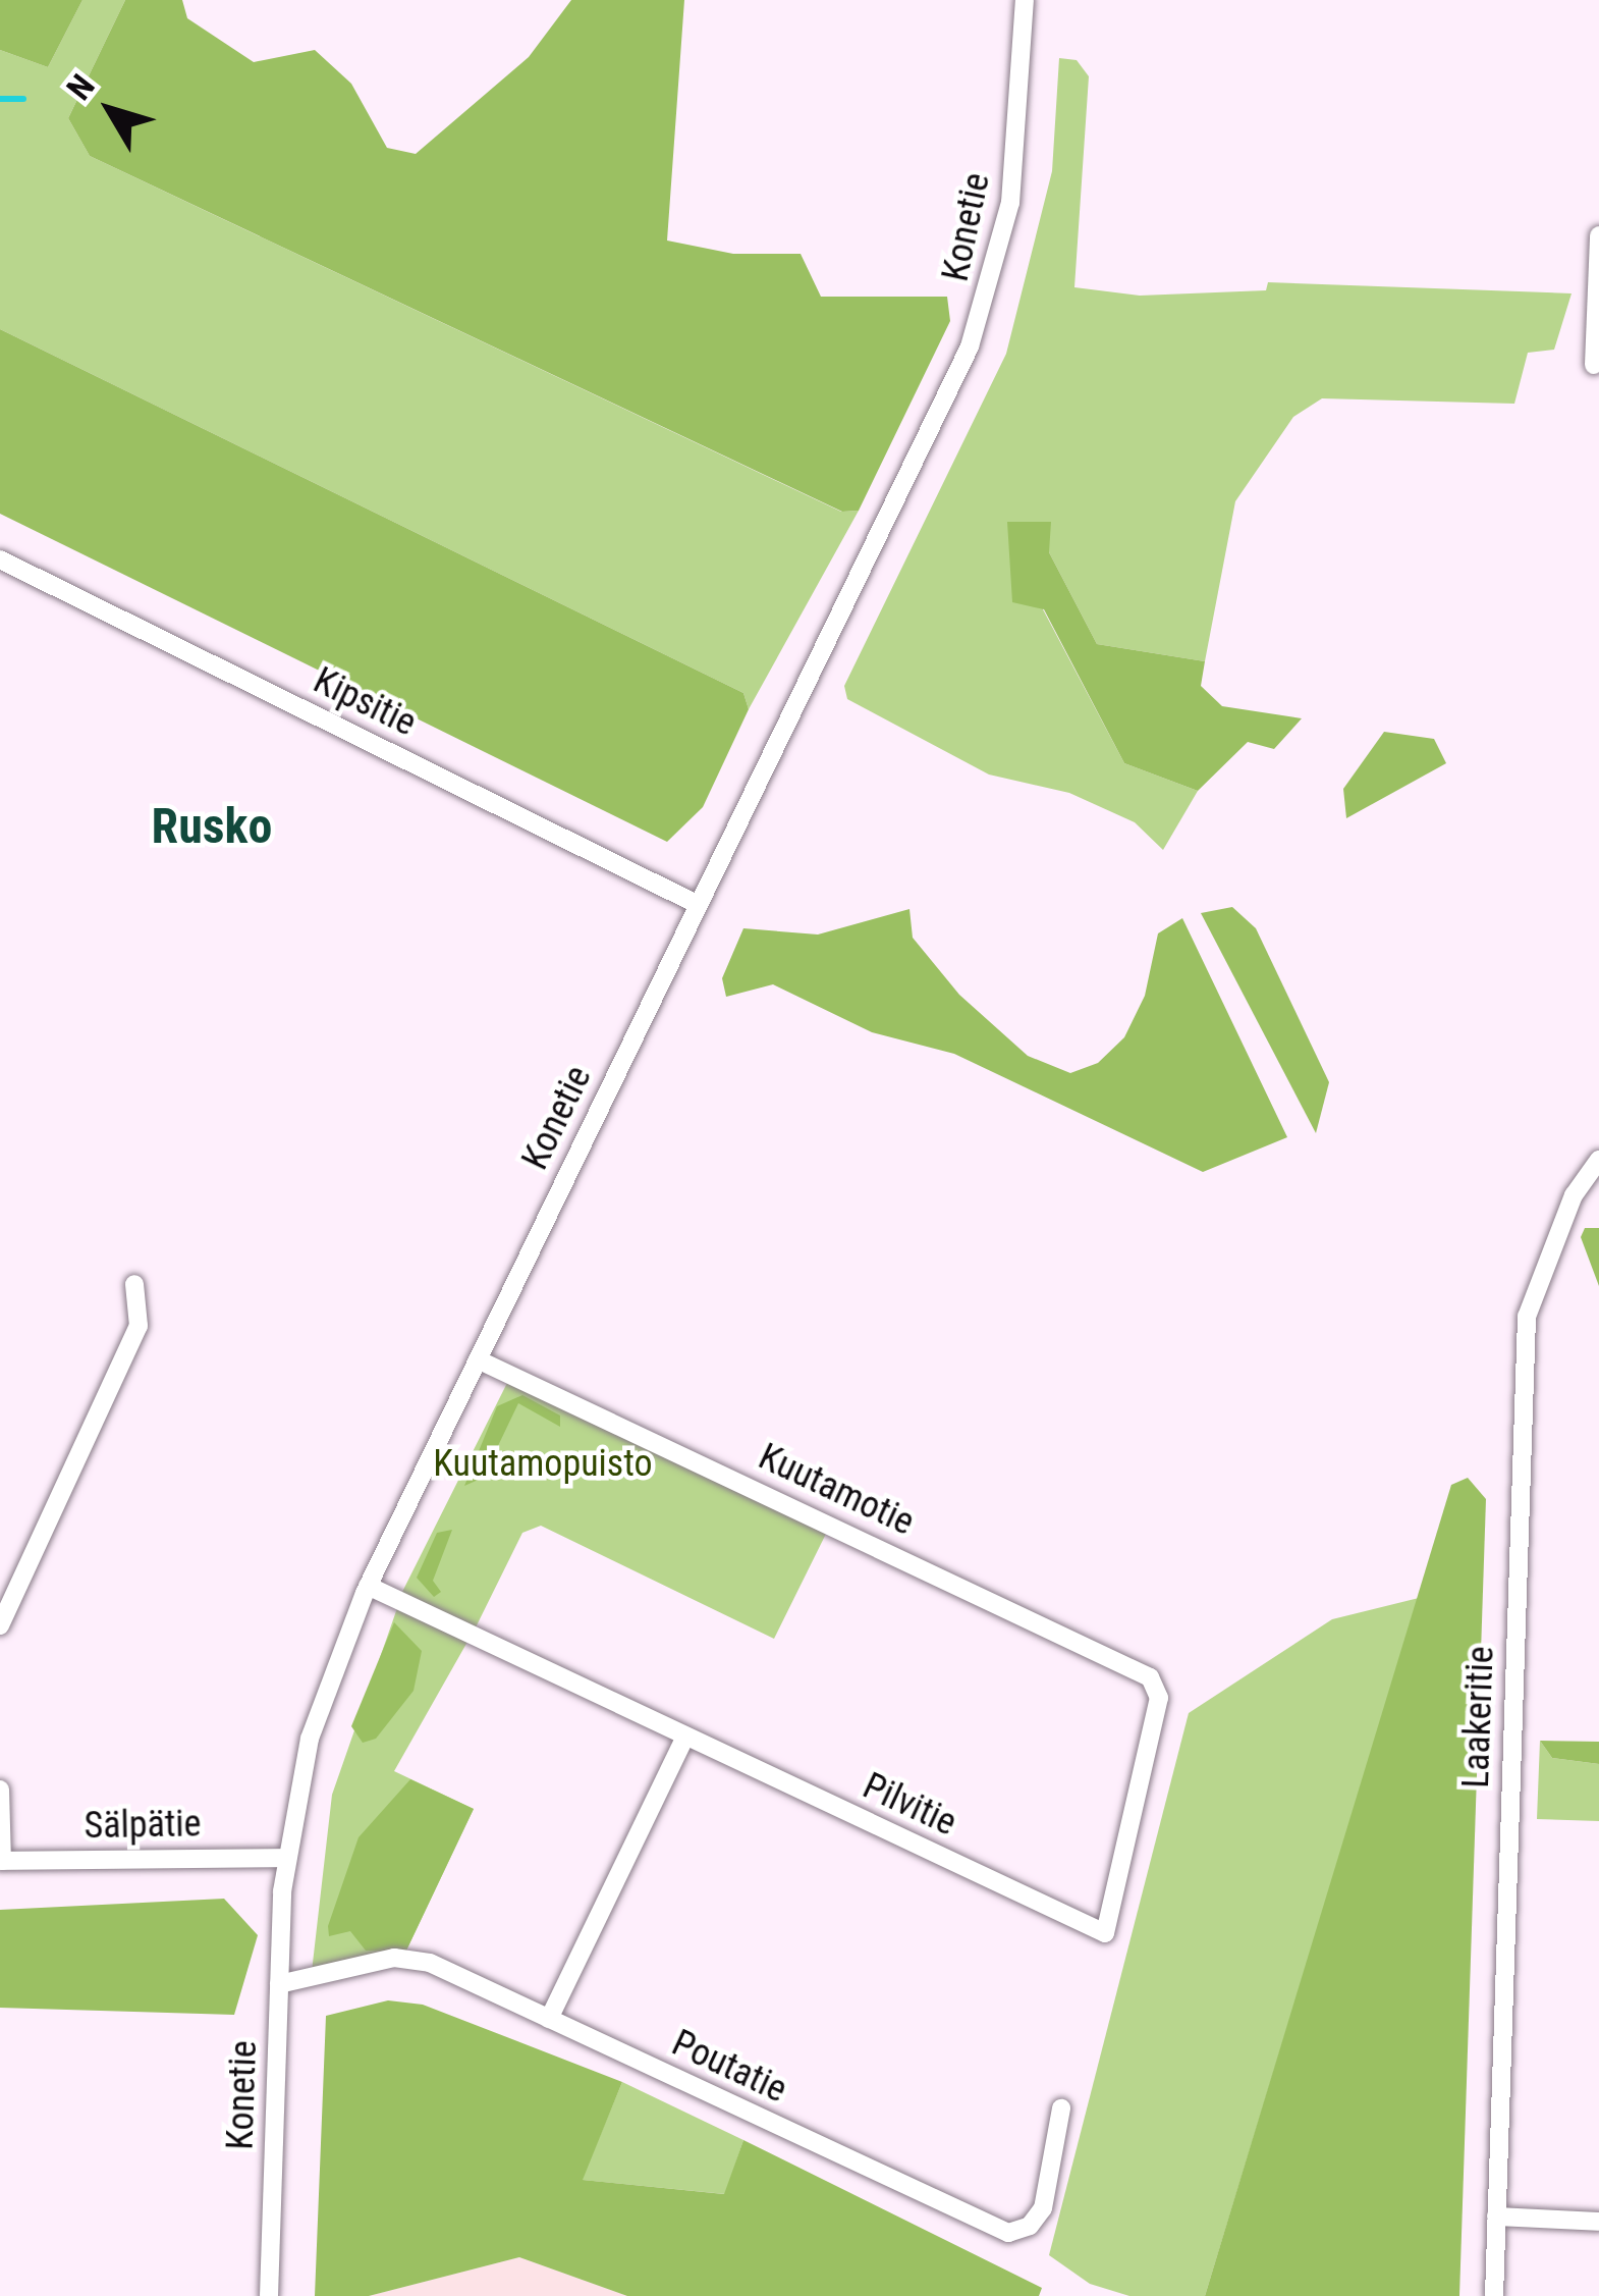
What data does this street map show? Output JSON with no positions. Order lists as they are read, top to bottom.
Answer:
{
  "streets": {
    "street": [
      "Konetie",
      "Kipsitie",
      "Kuutamotie",
      "Laakeritie",
      "Pilvitie",
      "Sälpätie",
      "Poutatie"
    ]
  },
  "crossings": [
    ["Konetie", "Kipsitie"],
    ["Konetie", "Kuutamotie"],
    ["Konetie", "Pilvitie"],
    ["Konetie", "Sälpätie"],
    ["Konetie", "Poutatie"],
    ["Kuutamotie", "Pilvitie"]
  ],
  "districts": ["Rusko"],
  "parks": ["Kuutamopuisto"],
  "north": "top left"
}
